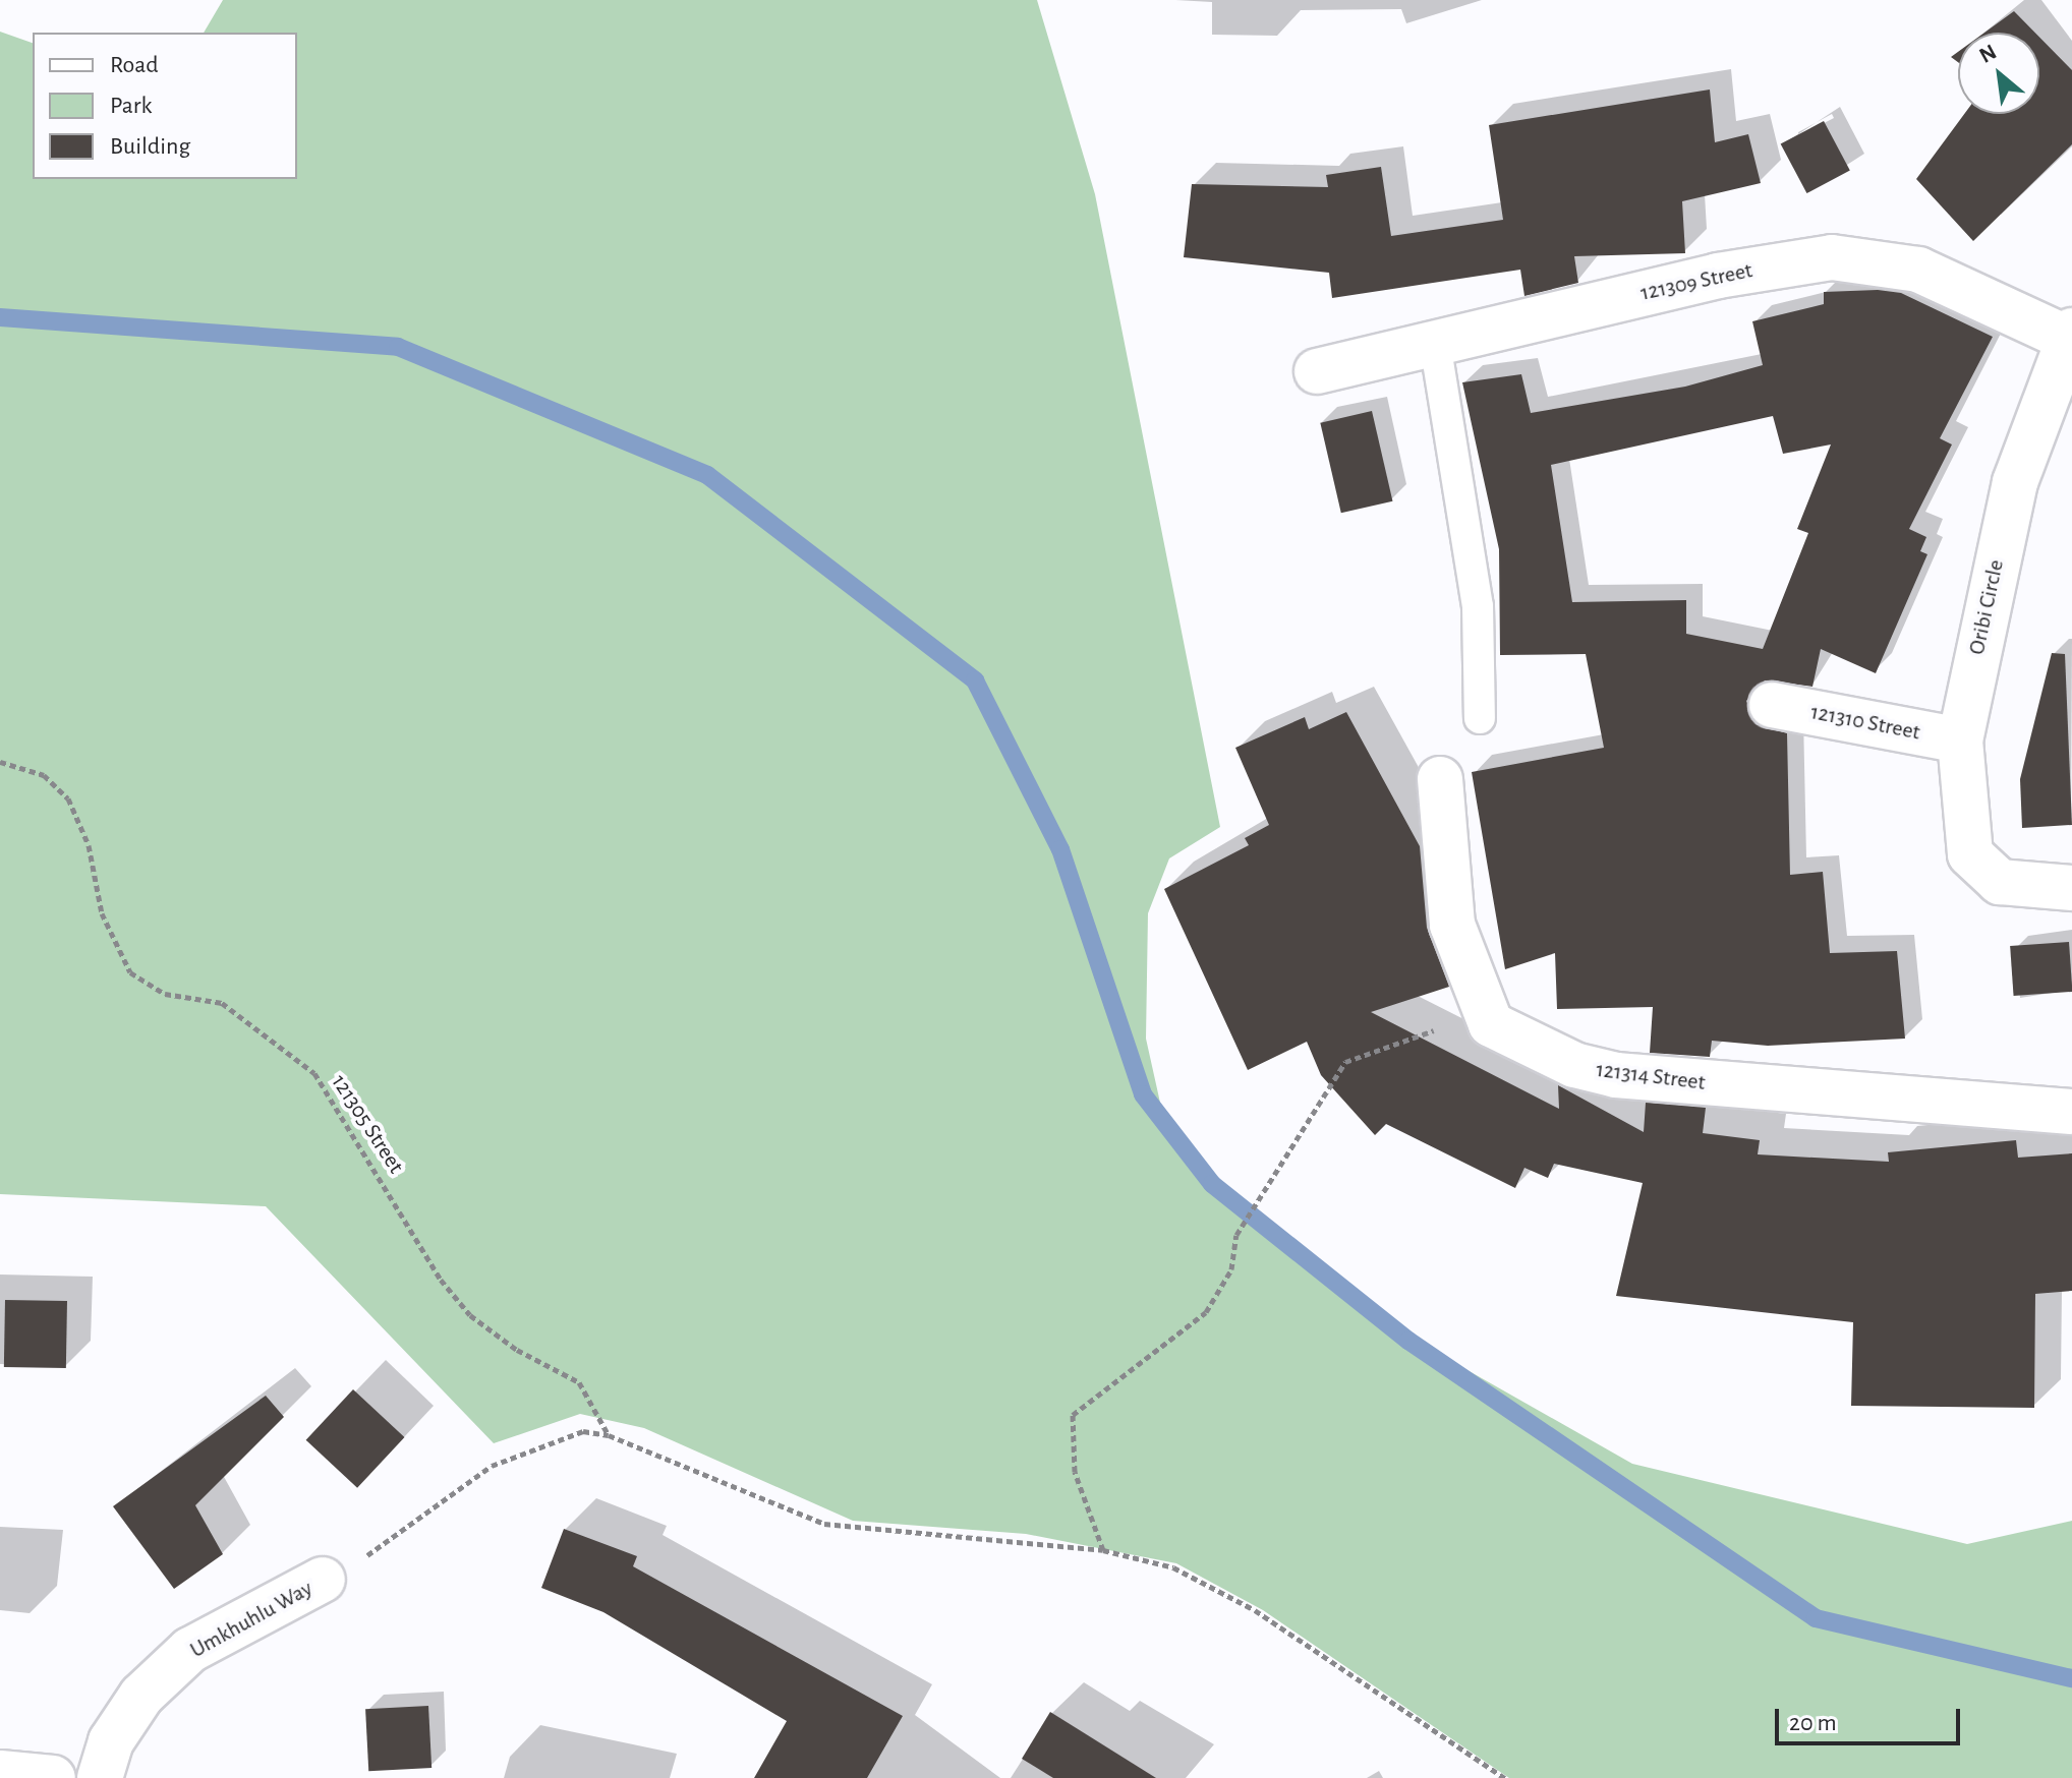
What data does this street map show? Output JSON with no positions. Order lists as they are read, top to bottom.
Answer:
{
  "streets": {
    "street": [
      "121309 Street",
      "Oribi Circle",
      "121310 Street",
      "121314 Street",
      "Umkhuhlu Way"
    ],
    "path": ["121305 Street"]
  },
  "crossings": [
    ["121309 Street", "Oribi Circle"],
    ["Oribi Circle", "121310 Street"]
  ],
  "legend": ["Road", "Park", "Building"],
  "scale_bar": "20 m",
  "north": "top left"
}
